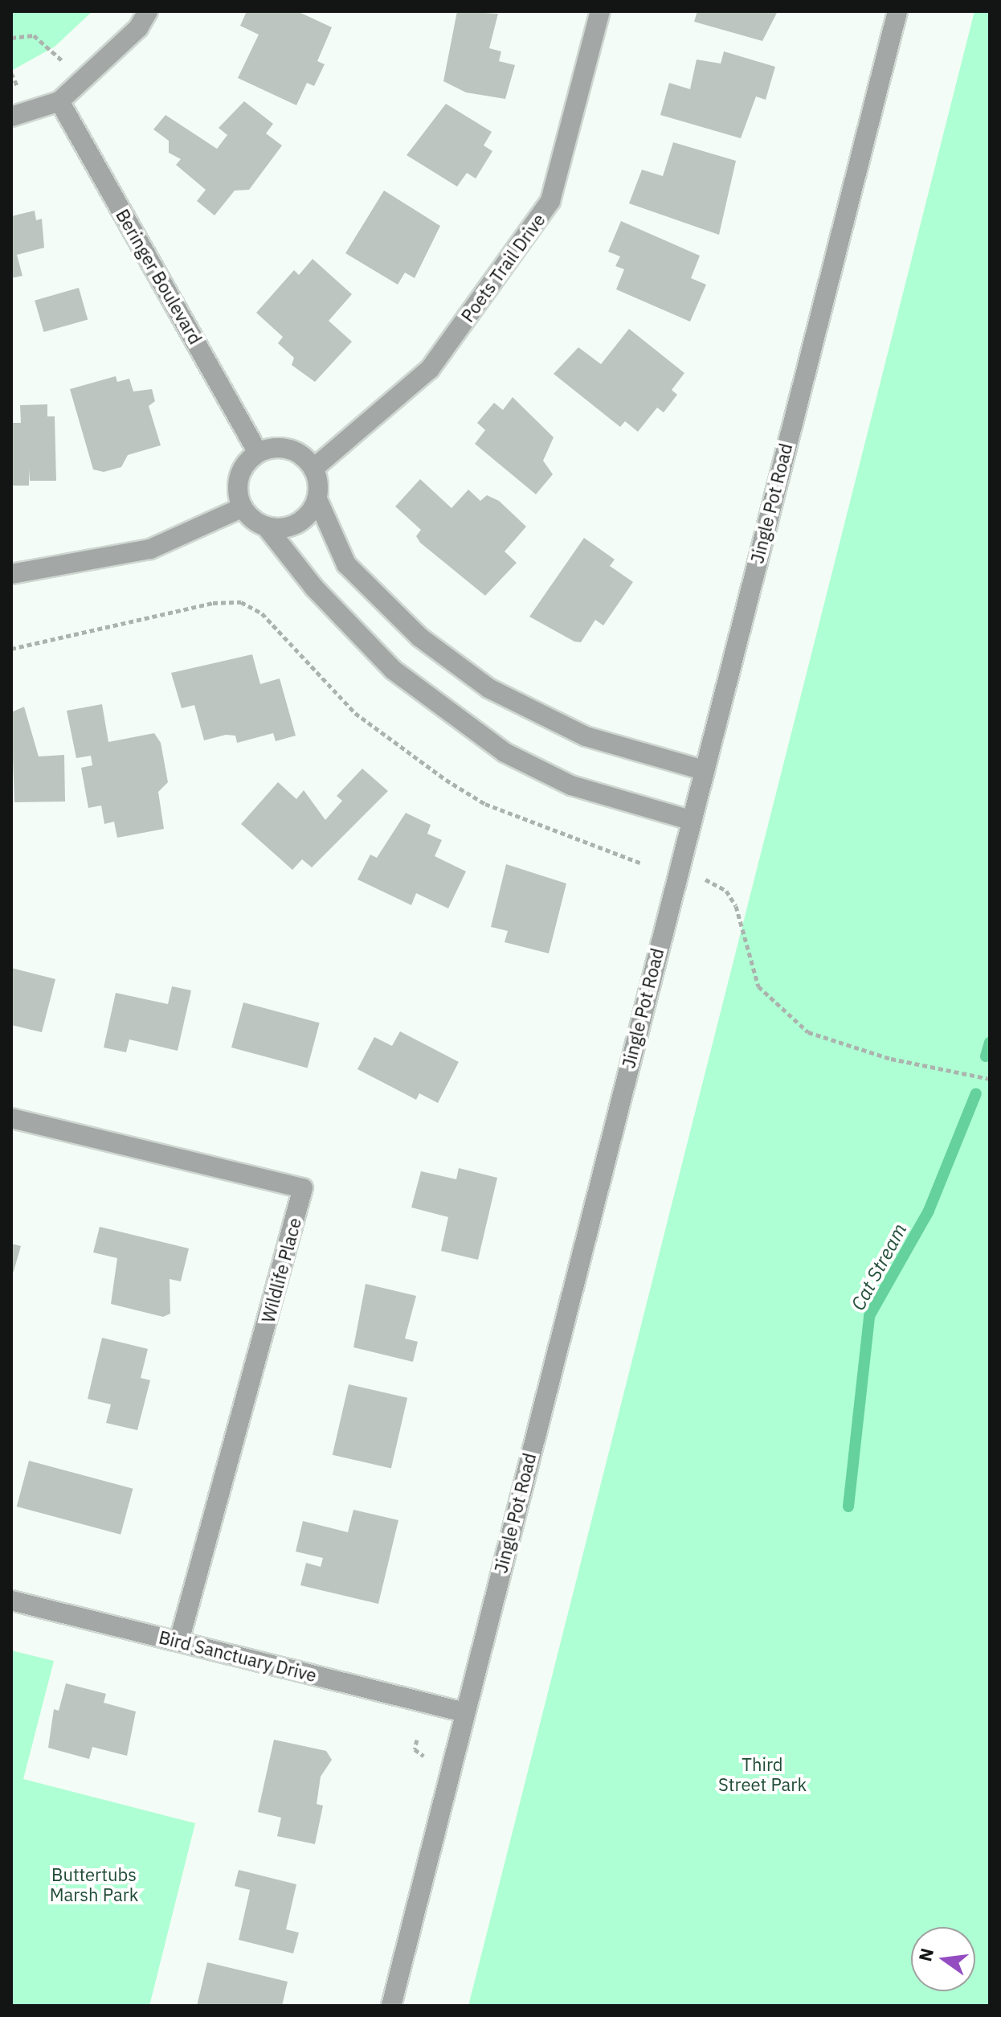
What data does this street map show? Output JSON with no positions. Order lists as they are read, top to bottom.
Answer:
{
  "streets": {
    "street": [
      "Poets Trail Drive",
      "Beringer Boulevard",
      "Jingle Pot Road",
      "Wildlife Place",
      "Bird Sanctuary Drive"
    ]
  },
  "crossings": [
    ["Poets Trail Drive", "Beringer Boulevard"],
    ["Jingle Pot Road", "Bird Sanctuary Drive"],
    ["Wildlife Place", "Bird Sanctuary Drive"]
  ],
  "water": ["Cat Stream"],
  "parks": ["Third Street Park", "Buttertubs Marsh Park"],
  "north": "left"
}
